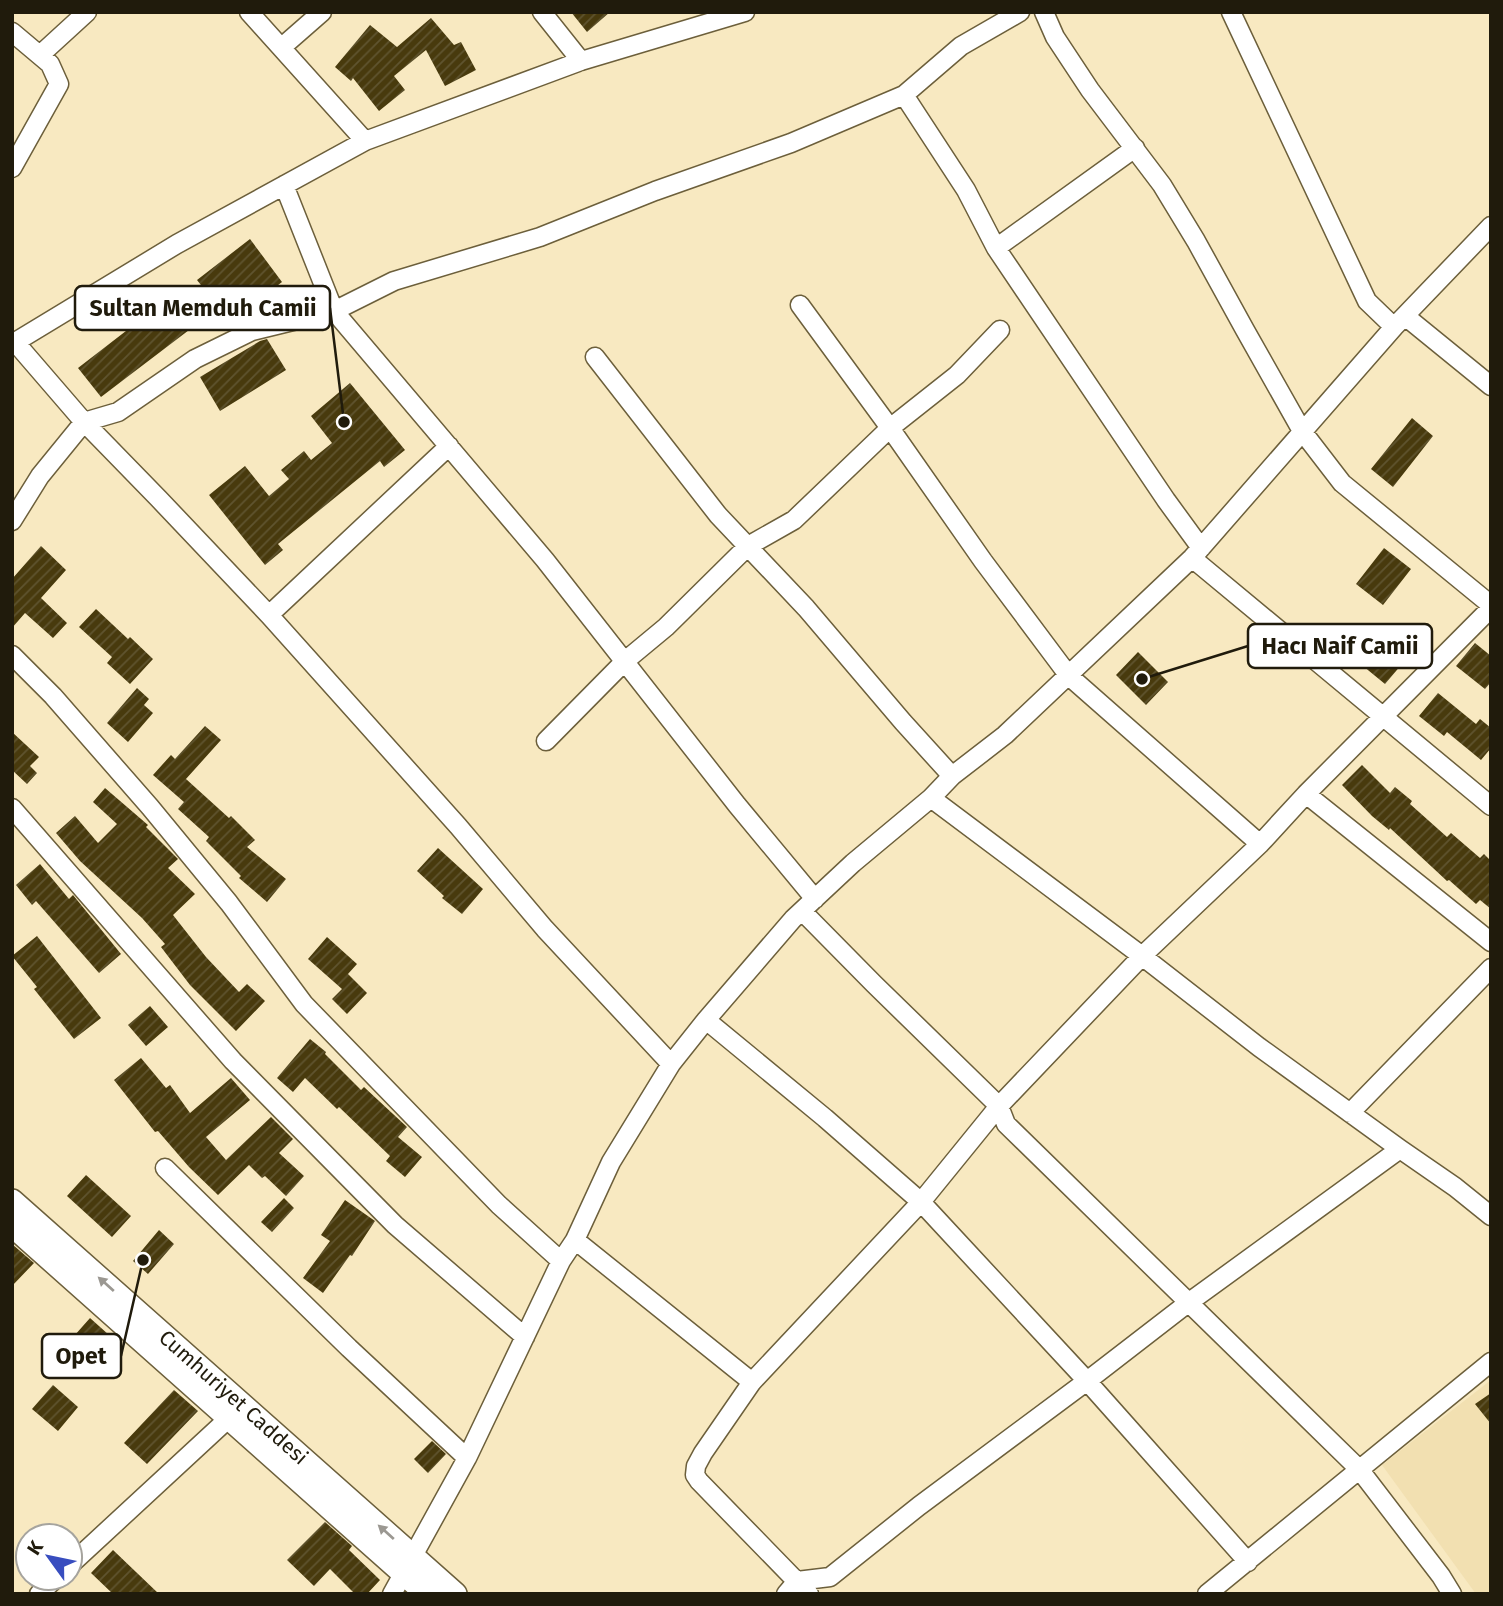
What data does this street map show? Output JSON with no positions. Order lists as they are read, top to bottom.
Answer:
{
  "streets": {
    "main road": ["Cumhuriyet Caddesi"]
  },
  "places": ["Sultan Memduh Camii", "Hacı Naif Camii", "Opet"],
  "north": "top left"
}
